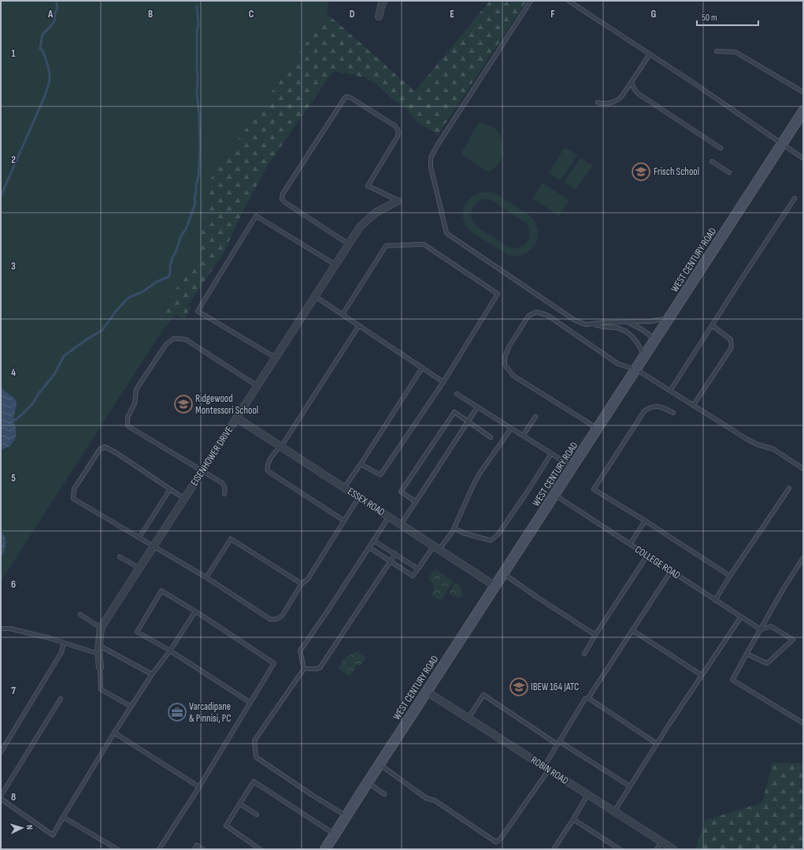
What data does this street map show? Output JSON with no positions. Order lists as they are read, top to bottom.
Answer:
{
  "streets": {
    "main road": ["WEST CENTURY ROAD"],
    "street": ["EISENHOWER DRIVE", "ESSEX ROAD", "ROBIN ROAD"],
    "lane": ["COLLEGE ROAD"]
  },
  "crossings": [
    ["WEST CENTURY ROAD", "ESSEX ROAD"],
    ["WEST CENTURY ROAD", "COLLEGE ROAD"],
    ["WEST CENTURY ROAD", "ROBIN ROAD"],
    ["EISENHOWER DRIVE", "ESSEX ROAD"]
  ],
  "places": {
    "school or university": ["Frisch School", "Ridgewood Montessori School", "IBEW 164 JATC"],
    "office": ["Varcadipane & Pinnisi, PC"]
  },
  "scale_bar": "50 m",
  "north": "right",
  "grid": {
    "columns": [
      "A",
      "B",
      "C",
      "D",
      "E",
      "F",
      "G"
    ],
    "rows": [
      "1",
      "2",
      "3",
      "4",
      "5",
      "6",
      "7",
      "8"
    ]
  }
}
